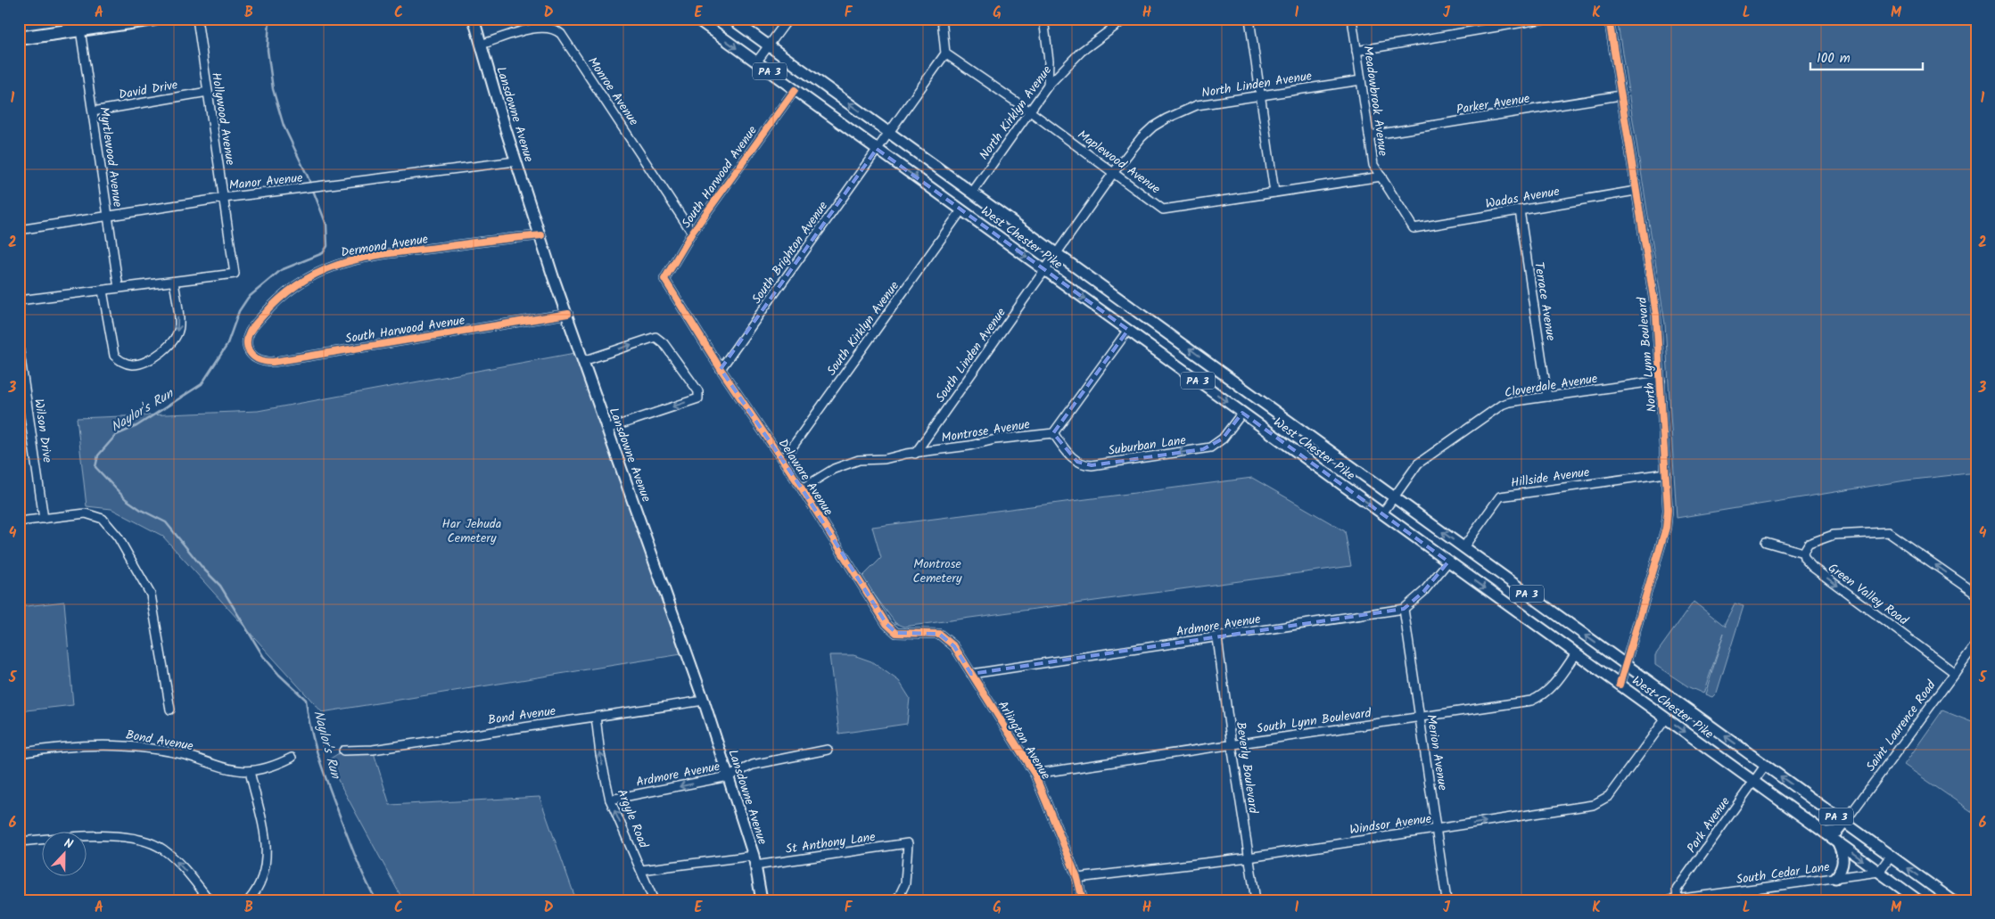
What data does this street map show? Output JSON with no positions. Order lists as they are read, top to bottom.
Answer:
{
  "streets": {
    "main road": ["PA 3", "Lansdowne Avenue", "West Chester Pike"],
    "street": [
      "North Linden Avenue",
      "David Drive",
      "Monroe Avenue",
      "Meadowbrook Avenue",
      "Parker Avenue",
      "North Kirklyn Avenue",
      "Hollywood Avenue",
      "Myrtlewood Avenue",
      "Maplewood Avenue",
      "South Harwood Avenue",
      "Manor Avenue",
      "Wadas Avenue",
      "Dermond Avenue",
      "South Brighton Avenue",
      "Terrace Avenue",
      "South Kirklyn Avenue",
      "South Linden Avenue",
      "North Lynn Boulevard",
      "Cloverdale Avenue",
      "Wilson Drive",
      "Montrose Avenue",
      "Suburban Lane",
      "Delaware Avenue",
      "Hillside Avenue",
      "Green Valley Road",
      "Ardmore Avenue",
      "Bond Avenue",
      "South Lynn Boulevard",
      "Saint Laurence Road",
      "Arlington Avenue",
      "Merion Avenue",
      "Beverly Boulevard",
      "Argyle Road",
      "Windsor Avenue",
      "Park Avenue",
      "St Anthony Lane",
      "South Cedar Lane"
    ]
  },
  "crossings": [
    ["North Linden Avenue", "Meadowbrook Avenue"],
    ["North Linden Avenue", "Maplewood Avenue"],
    ["North Linden Avenue", "West Chester Pike"],
    ["North Linden Avenue", "South Linden Avenue"],
    ["David Drive", "Hollywood Avenue"],
    ["David Drive", "Myrtlewood Avenue"],
    ["Monroe Avenue", "Lansdowne Avenue"],
    ["Monroe Avenue", "South Harwood Avenue"],
    ["Meadowbrook Avenue", "Parker Avenue"],
    ["Meadowbrook Avenue", "Maplewood Avenue"],
    ["Meadowbrook Avenue", "Wadas Avenue"],
    ["Parker Avenue", "North Lynn Boulevard"],
    ["North Kirklyn Avenue", "Maplewood Avenue"],
    ["North Kirklyn Avenue", "West Chester Pike"],
    ["Lansdowne Avenue", "South Harwood Avenue"],
    ["Lansdowne Avenue", "Manor Avenue"],
    ["Lansdowne Avenue", "Dermond Avenue"],
    ["Lansdowne Avenue", "Ardmore Avenue"],
    ["Lansdowne Avenue", "Bond Avenue"],
    ["Lansdowne Avenue", "St Anthony Lane"],
    ["Hollywood Avenue", "Manor Avenue"],
    ["Myrtlewood Avenue", "Manor Avenue"],
    ["Maplewood Avenue", "South Brighton Avenue"],
    ["South Harwood Avenue", "West Chester Pike"],
    ["South Harwood Avenue", "Dermond Avenue"],
    ["South Harwood Avenue", "Delaware Avenue"],
    ["Wadas Avenue", "Terrace Avenue"],
    ["Wadas Avenue", "North Lynn Boulevard"],
    ["West Chester Pike", "South Brighton Avenue"],
    ["West Chester Pike", "South Kirklyn Avenue"],
    ["West Chester Pike", "South Linden Avenue"],
    ["West Chester Pike", "North Lynn Boulevard"],
    ["West Chester Pike", "Cloverdale Avenue"],
    ["West Chester Pike", "Suburban Lane"],
    ["West Chester Pike", "Hillside Avenue"],
    ["West Chester Pike", "South Lynn Boulevard"],
    ["West Chester Pike", "Saint Laurence Road"],
    ["West Chester Pike", "Windsor Avenue"],
    ["West Chester Pike", "Park Avenue"],
    ["West Chester Pike", "South Cedar Lane"],
    ["South Brighton Avenue", "Delaware Avenue"],
    ["Terrace Avenue", "Cloverdale Avenue"],
    ["South Kirklyn Avenue", "Delaware Avenue"],
    ["South Linden Avenue", "Montrose Avenue"],
    ["North Lynn Boulevard", "Cloverdale Avenue"],
    ["North Lynn Boulevard", "Hillside Avenue"],
    ["Montrose Avenue", "Suburban Lane"],
    ["Montrose Avenue", "Delaware Avenue"],
    ["Delaware Avenue", "Arlington Avenue"],
    ["Green Valley Road", "Saint Laurence Road"],
    ["Ardmore Avenue", "Arlington Avenue"],
    ["Ardmore Avenue", "Merion Avenue"],
    ["Ardmore Avenue", "Beverly Boulevard"],
    ["Ardmore Avenue", "Argyle Road"],
    ["Bond Avenue", "Argyle Road"],
    ["South Lynn Boulevard", "Arlington Avenue"],
    ["South Lynn Boulevard", "Merion Avenue"],
    ["South Lynn Boulevard", "Beverly Boulevard"],
    ["Arlington Avenue", "Windsor Avenue"],
    ["Merion Avenue", "Windsor Avenue"],
    ["Beverly Boulevard", "Windsor Avenue"],
    ["Argyle Road", "St Anthony Lane"],
    ["Park Avenue", "South Cedar Lane"]
  ],
  "one_way": [
    "Suburban Lane",
    "Green Valley Road",
    "Argyle Road",
    "Windsor Avenue"
  ],
  "water": ["Naylor's Run"],
  "parks": ["Har Jehuda Cemetery", "Montrose Cemetery"],
  "scale_bar": "100 m",
  "north": "top",
  "grid": {
    "columns": [
      "A",
      "B",
      "C",
      "D",
      "E",
      "F",
      "G",
      "H",
      "I",
      "J",
      "K",
      "L",
      "M"
    ],
    "rows": [
      "1",
      "2",
      "3",
      "4",
      "5",
      "6"
    ]
  }
}
